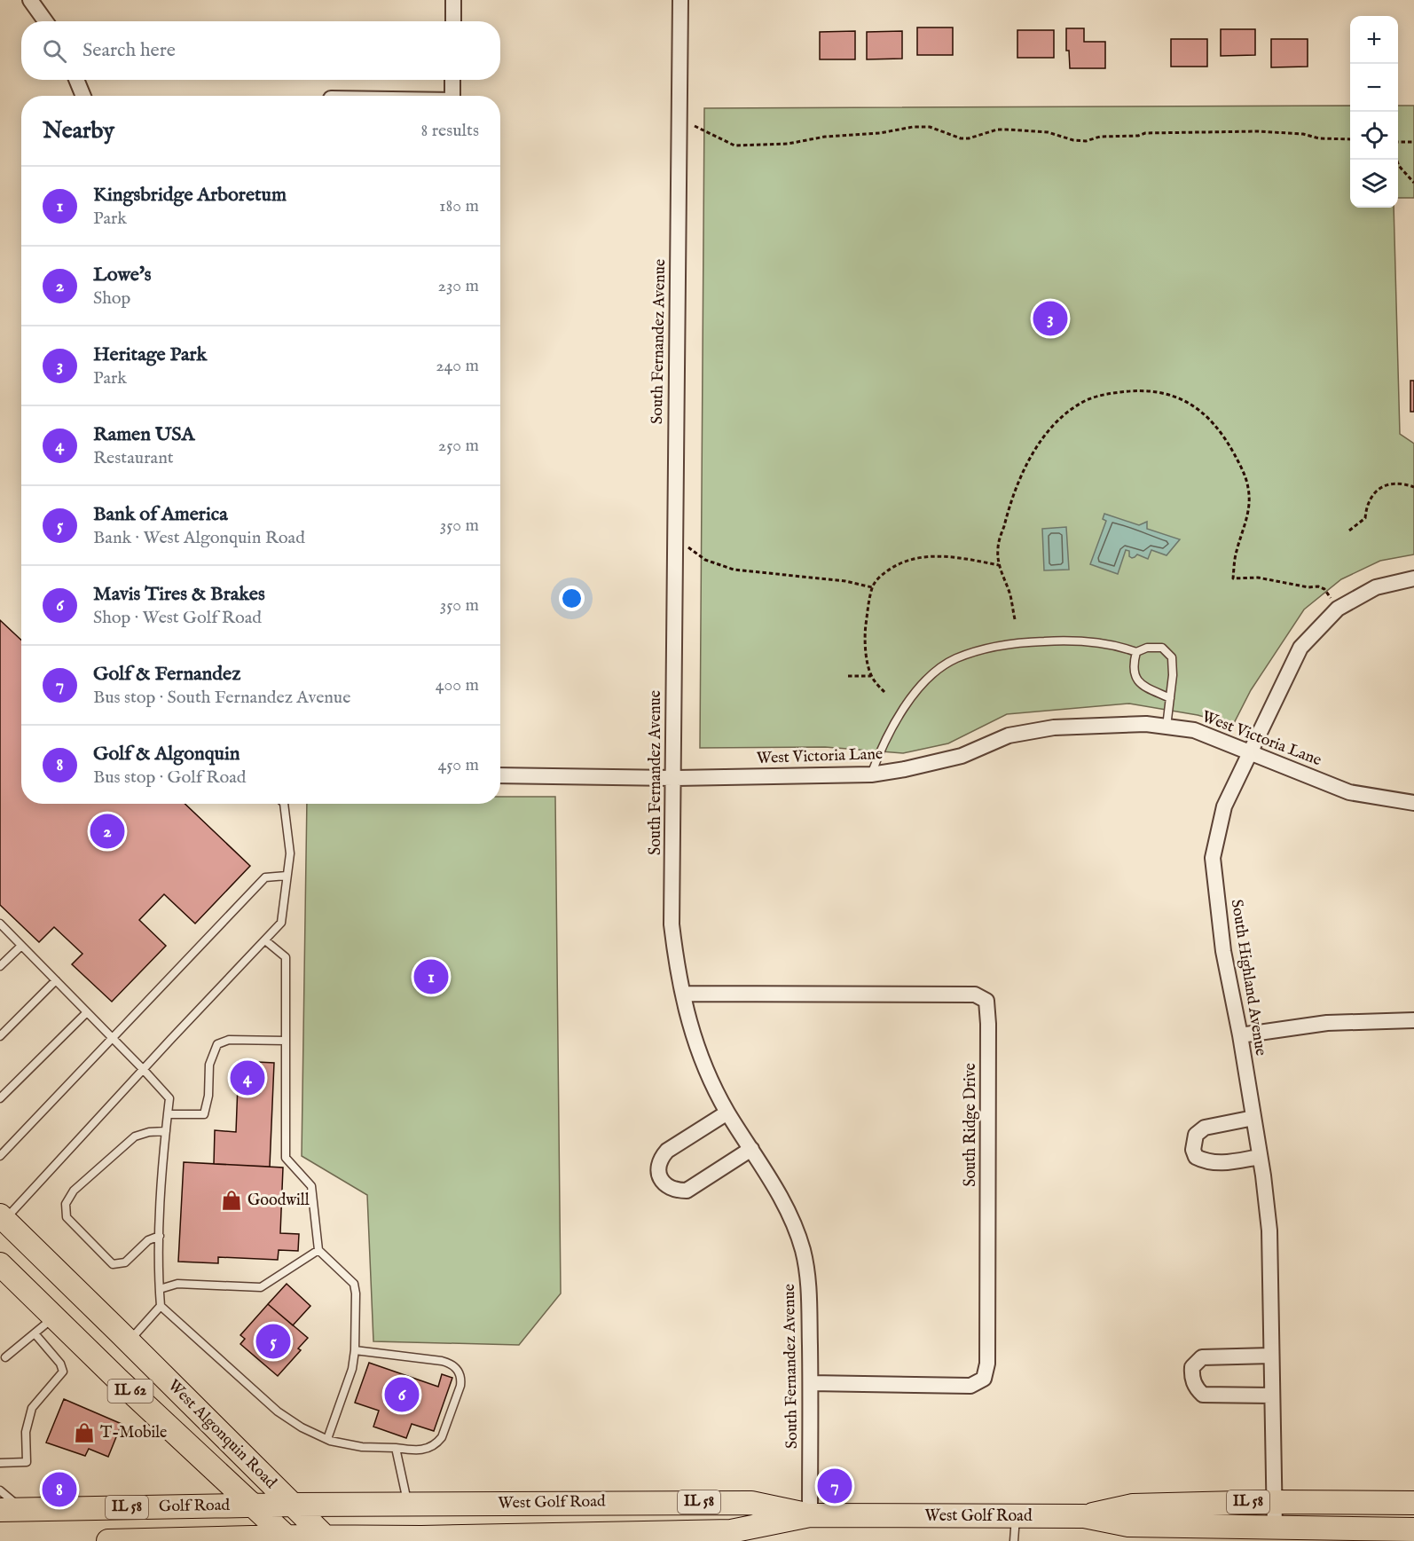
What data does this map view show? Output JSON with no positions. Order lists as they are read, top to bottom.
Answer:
{
  "streets": {
    "main road": [
      "IL 62",
      "West Algonquin Road",
      "IL 58",
      "West Golf Road",
      "Golf Road"
    ],
    "street": [
      "South Fernandez Avenue",
      "West Victoria Lane",
      "South Highland Avenue",
      "South Ridge Drive"
    ]
  },
  "crossings": [
    ["South Fernandez Avenue", "West Victoria Lane"],
    ["South Fernandez Avenue", "South Ridge Drive"],
    ["South Fernandez Avenue", "West Golf Road"],
    ["West Victoria Lane", "South Highland Avenue"],
    ["South Highland Avenue", "West Golf Road"],
    ["West Algonquin Road", "West Golf Road"],
    ["West Algonquin Road", "Golf Road"],
    ["West Golf Road", "Golf Road"]
  ],
  "places": {
    "shop": ["Goodwill", "T-Mobile"]
  },
  "page": {
    "map_buttons": ["+", "−"],
    "search": "Search here",
    "heading": ["Nearby", "8 results"],
    "list": [
      {
        "mark": "1",
        "name": "Kingsbridge Arboretum",
        "note": "Park",
        "value": "180 m"
      },
      {
        "mark": "2",
        "name": "Lowe's",
        "note": "Shop",
        "value": "230 m"
      },
      {
        "mark": "3",
        "name": "Heritage Park",
        "note": "Park",
        "value": "240 m"
      },
      {
        "mark": "4",
        "name": "Ramen USA",
        "note": "Restaurant",
        "value": "250 m"
      },
      {
        "mark": "5",
        "name": "Bank of America",
        "note": "Bank · West Algonquin Road",
        "value": "350 m"
      },
      {
        "mark": "6",
        "name": "Mavis Tires & Brakes",
        "note": "Shop · West Golf Road",
        "value": "350 m"
      },
      {
        "mark": "7",
        "name": "Golf & Fernandez",
        "note": "Bus stop · South Fernandez Avenue",
        "value": "400 m"
      },
      {
        "mark": "8",
        "name": "Golf & Algonquin",
        "note": "Bus stop · Golf Road",
        "value": "450 m"
      }
    ],
    "pins": [
      "3",
      "2",
      "1",
      "4",
      "5",
      "6",
      "7",
      "8"
    ]
  }
}
